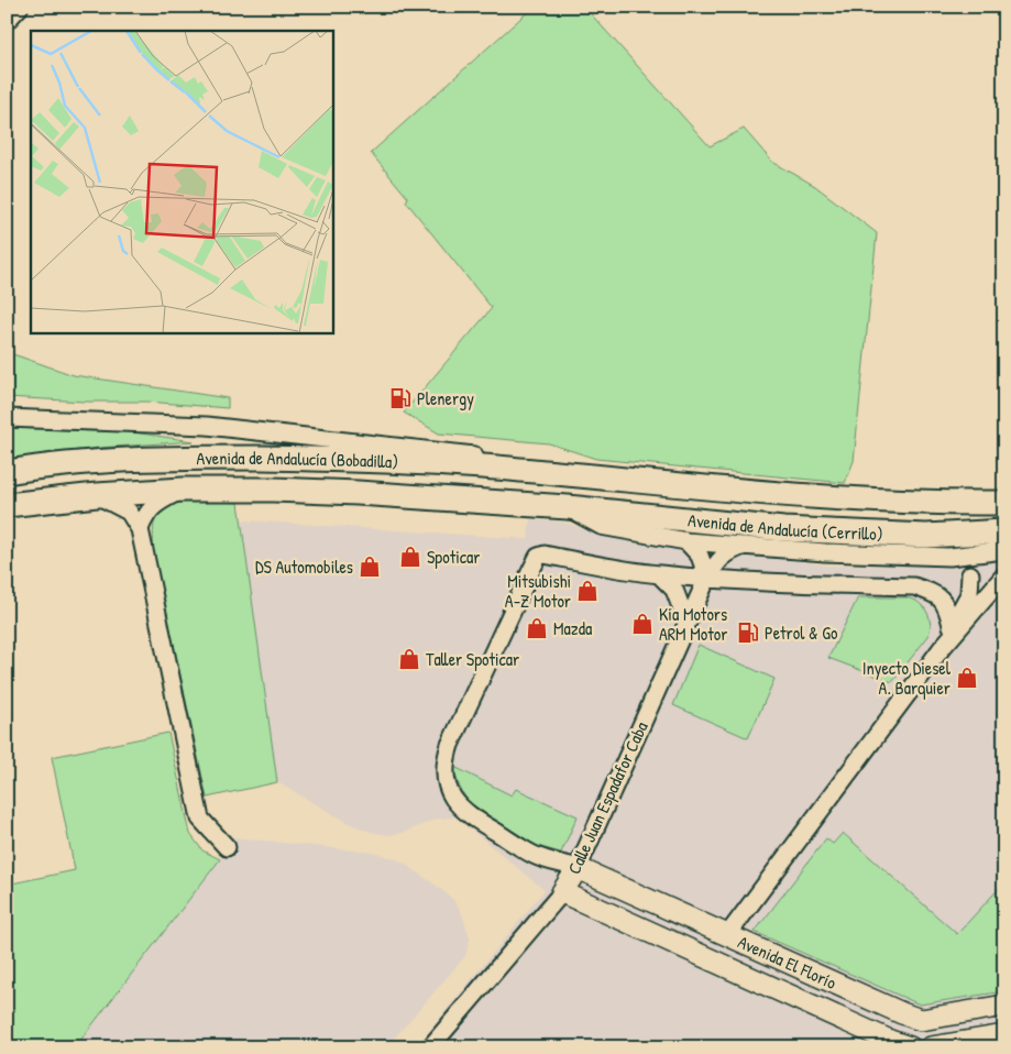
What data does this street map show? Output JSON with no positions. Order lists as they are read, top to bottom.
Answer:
{
  "streets": {
    "highway": ["Avenida de Andalucía (Bobadilla)", "Avenida de Andalucía (Cerrillo)"],
    "main road": ["Calle Juan Espadafor Caba", "Avenida El Florío"]
  },
  "crossings": [
    ["Avenida de Andalucía (Bobadilla)", "Avenida de Andalucía (Cerrillo)"],
    ["Avenida de Andalucía (Cerrillo)", "Calle Juan Espadafor Caba"],
    ["Calle Juan Espadafor Caba", "Avenida El Florío"]
  ],
  "places": {
    "fuel station": ["Plenergy", "Petrol & Go"],
    "shop": [
      "Spoticar",
      "DS Automobiles",
      "Mitsubishi A-Z Motor",
      "Kia Motors ARM Motor",
      "Mazda",
      "Taller Spoticar",
      "Inyecto Diesel A. Barquier"
    ]
  }
}
